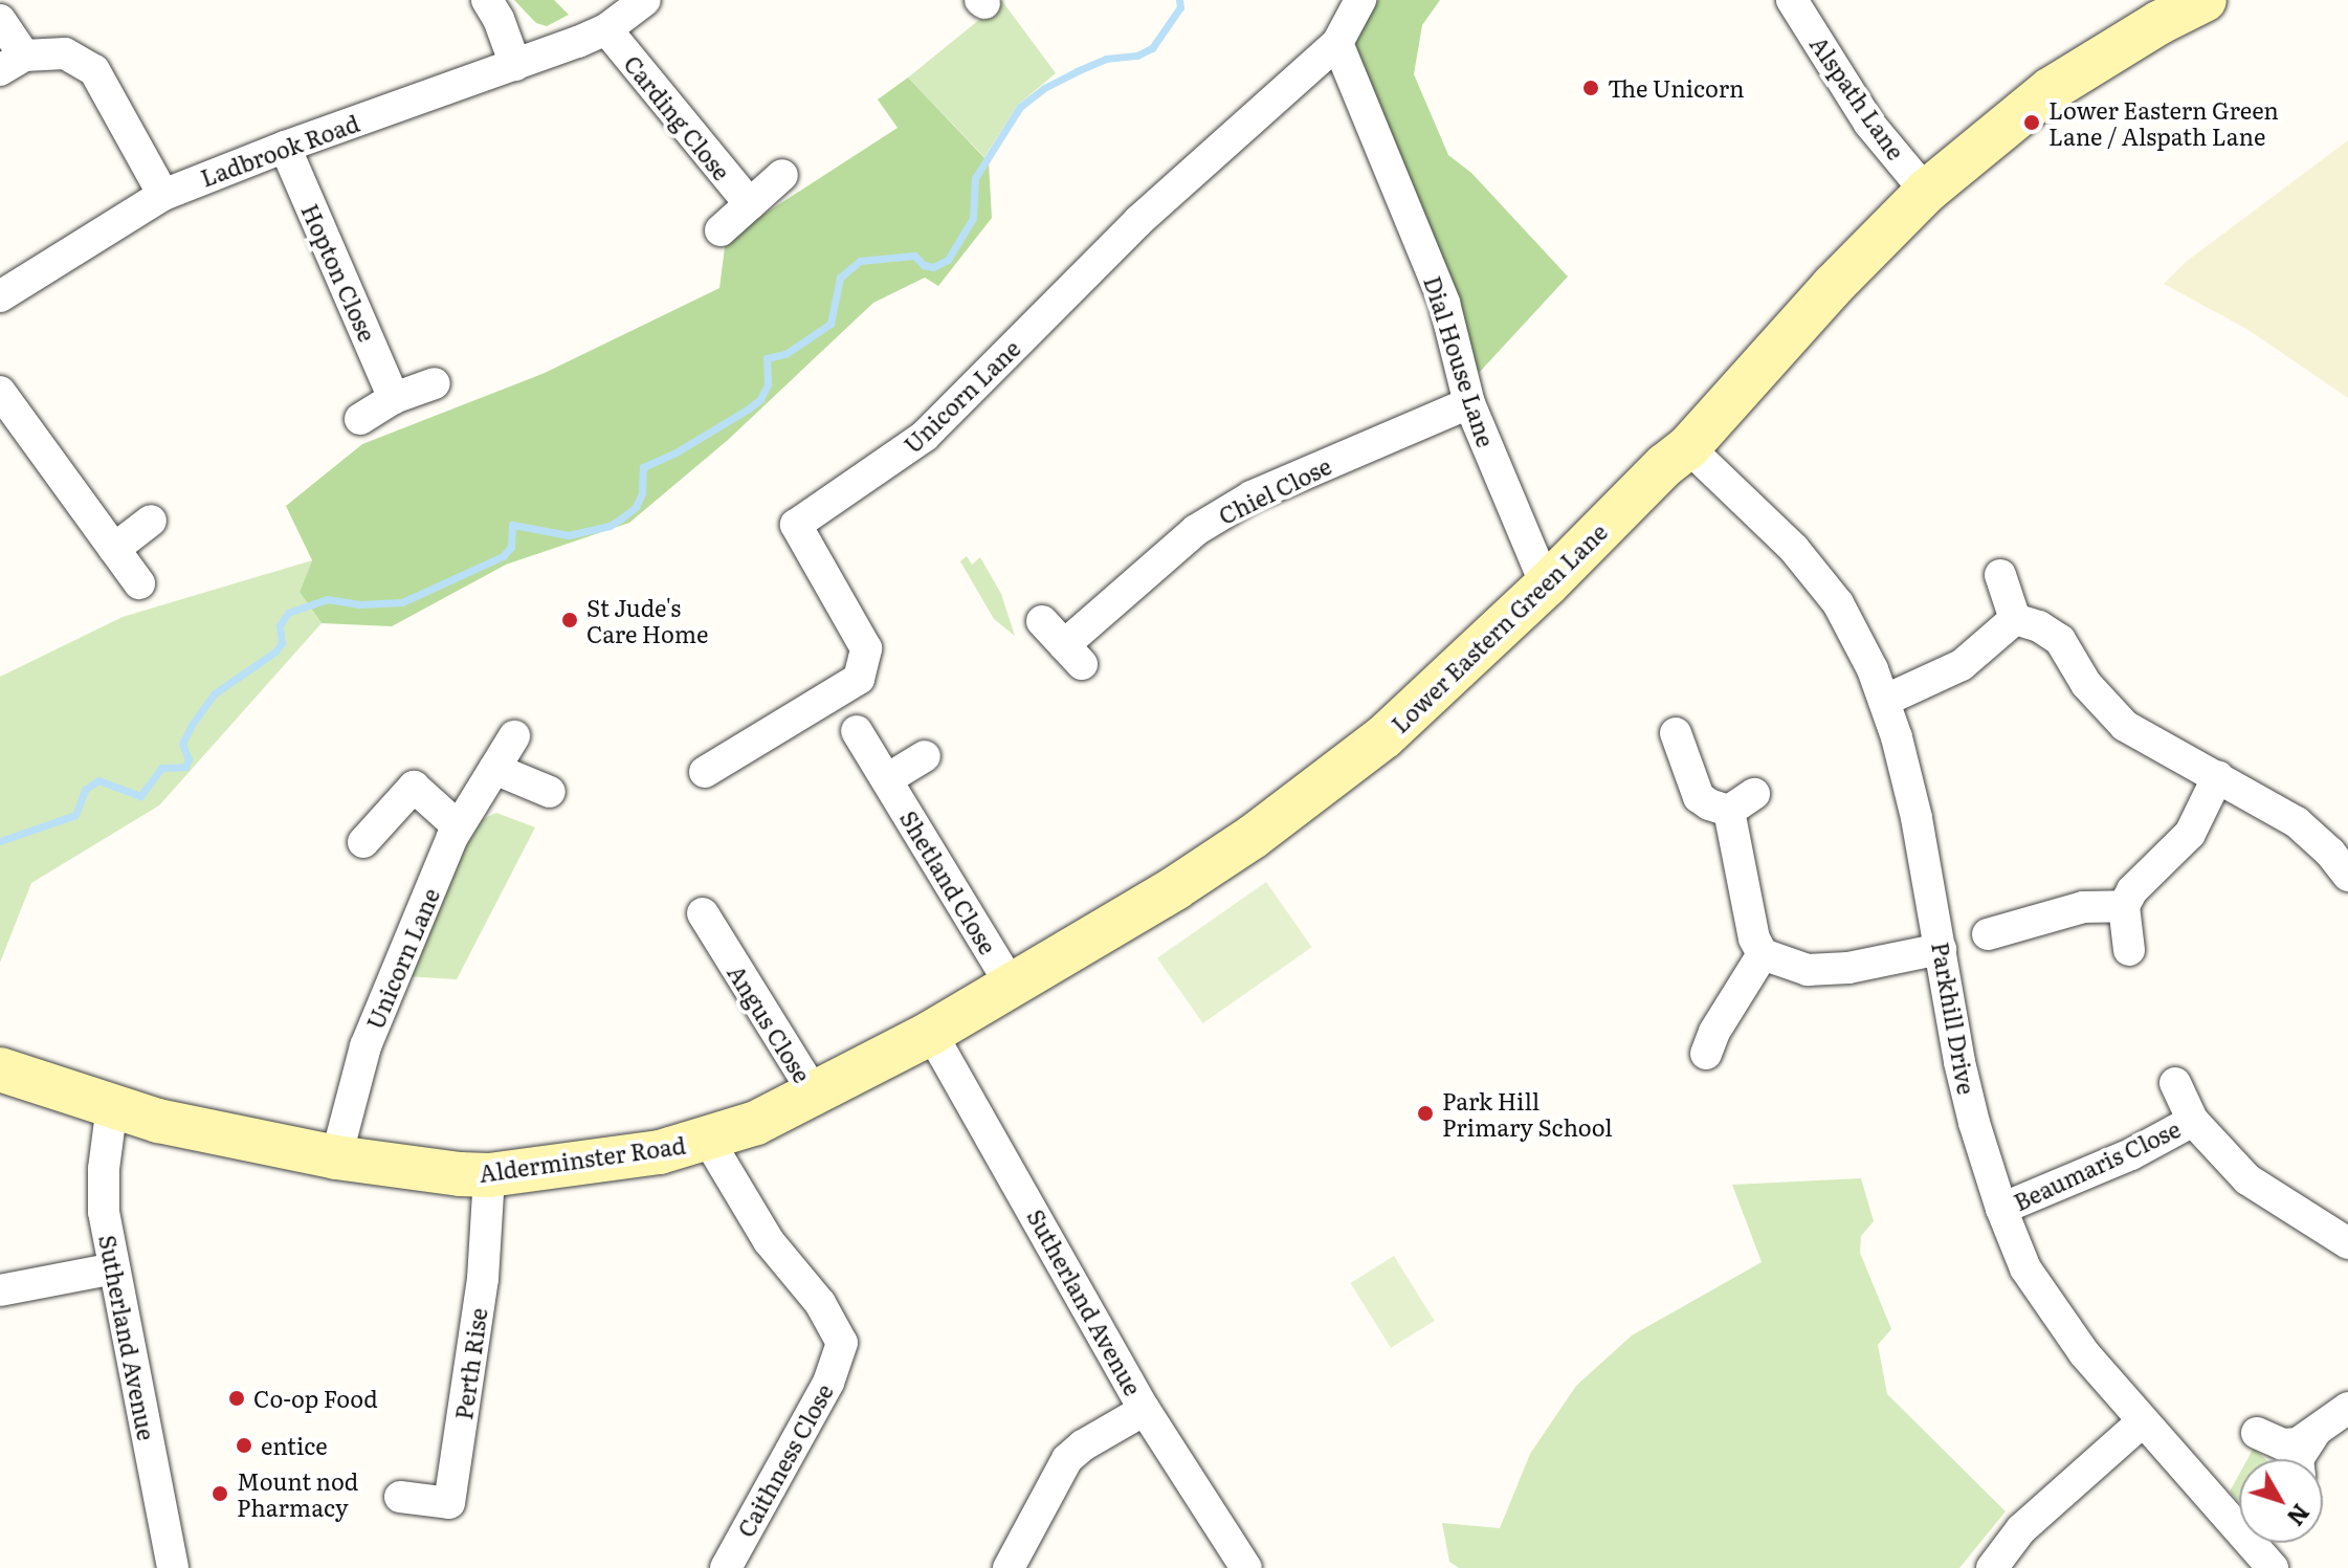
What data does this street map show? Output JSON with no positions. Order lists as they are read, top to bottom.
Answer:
{
  "streets": {
    "street": [
      "Alspath Lane",
      "Carding Close",
      "Ladbrook Road",
      "Hopton Close",
      "Dial House Lane",
      "Unicorn Lane",
      "Chiel Close",
      "Lower Eastern Green Lane",
      "Shetland Close",
      "Parkhill Drive",
      "Angus Close",
      "Alderminster Road",
      "Beaumaris Close",
      "Sutherland Avenue",
      "Perth Rise",
      "Caithness Close"
    ]
  },
  "crossings": [
    ["Alspath Lane", "Lower Eastern Green Lane"],
    ["Carding Close", "Ladbrook Road"],
    ["Ladbrook Road", "Hopton Close"],
    ["Dial House Lane", "Unicorn Lane"],
    ["Dial House Lane", "Chiel Close"],
    ["Dial House Lane", "Lower Eastern Green Lane"],
    ["Unicorn Lane", "Alderminster Road"],
    ["Lower Eastern Green Lane", "Parkhill Drive"],
    ["Lower Eastern Green Lane", "Alderminster Road"],
    ["Shetland Close", "Alderminster Road"],
    ["Parkhill Drive", "Beaumaris Close"],
    ["Angus Close", "Alderminster Road"],
    ["Alderminster Road", "Sutherland Avenue"],
    ["Alderminster Road", "Perth Rise"],
    ["Alderminster Road", "Caithness Close"]
  ],
  "places": [
    "The Unicorn",
    "Lower Eastern Green Lane / Alspath Lane",
    "St Jude's Care Home",
    "Park Hill Primary School",
    "Co-op Food",
    "entice",
    "Mount nod Pharmacy"
  ],
  "north": "bottom right"
}
